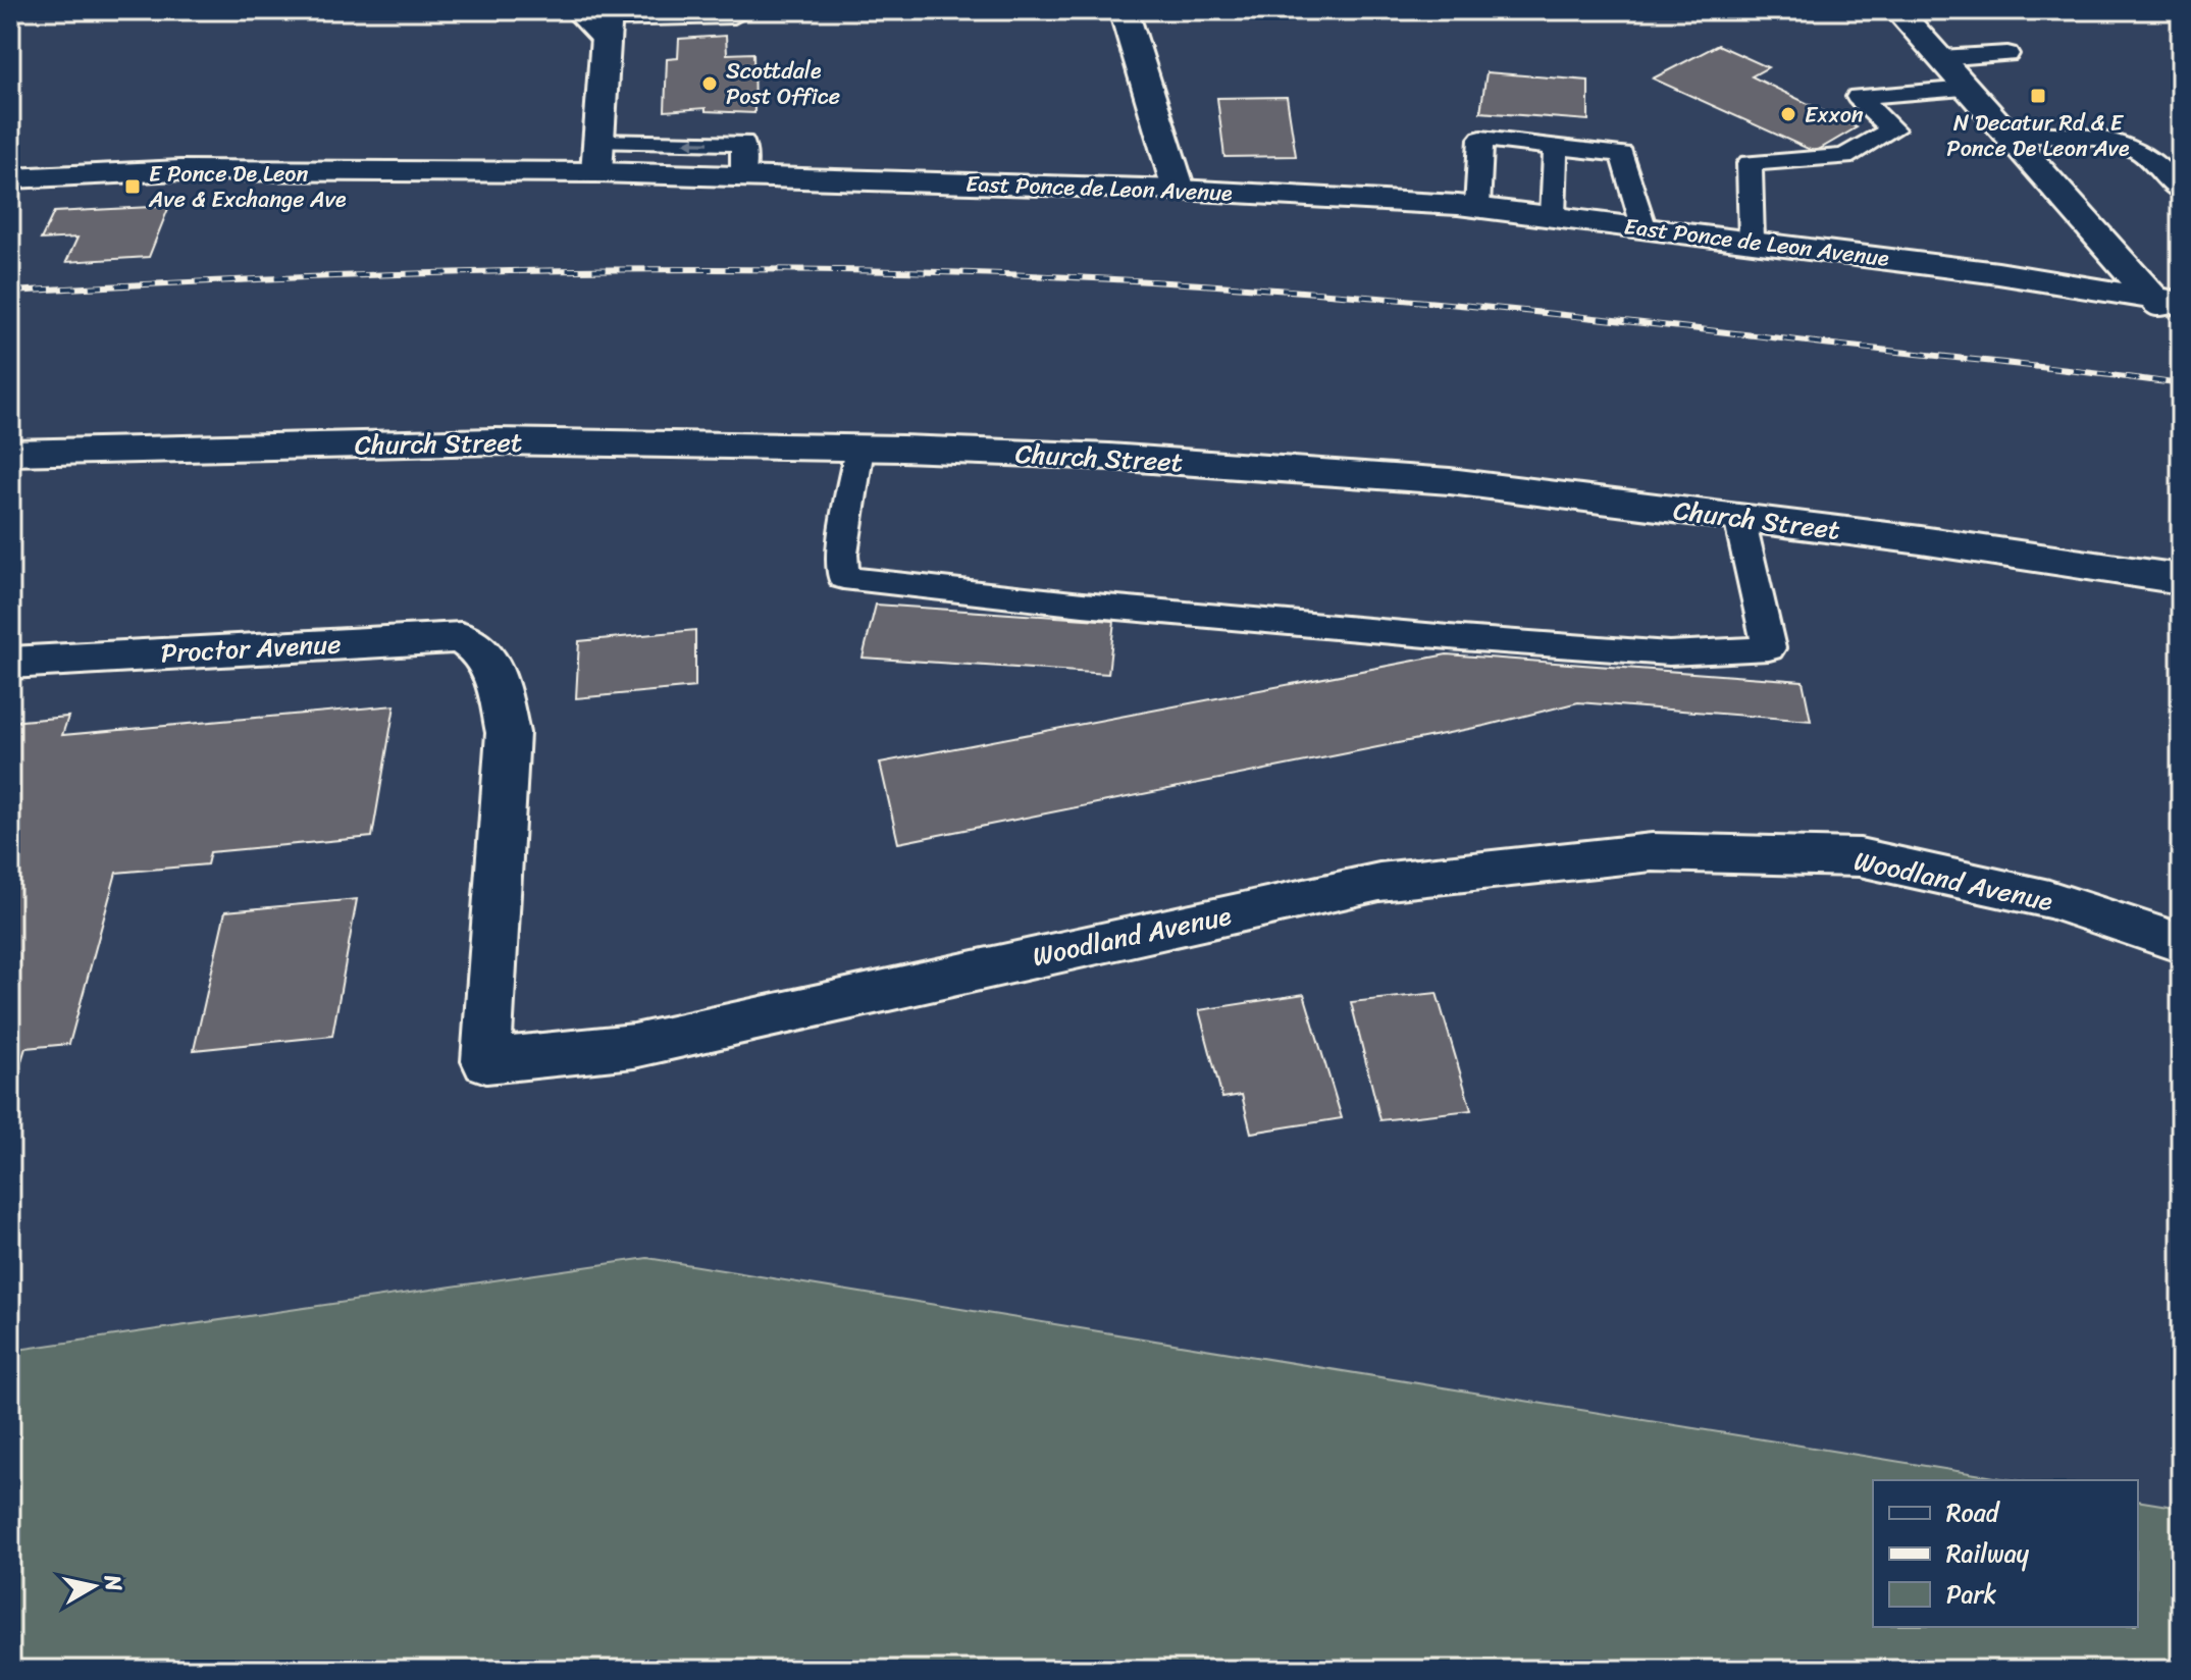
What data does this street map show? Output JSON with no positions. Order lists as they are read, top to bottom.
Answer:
{
  "streets": {
    "street": [
      "East Ponce de Leon Avenue",
      "Church Street",
      "Proctor Avenue",
      "Woodland Avenue"
    ]
  },
  "crossings": [
    ["Proctor Avenue", "Woodland Avenue"]
  ],
  "places": {
    "other": ["Scottdale Post Office", "Exxon"],
    "transit": ["N Decatur Rd & E Ponce De Leon Ave", "E Ponce De Leon Ave & Exchange Ave"]
  },
  "legend": ["Road", "Railway", "Park"],
  "north": "right"
}
